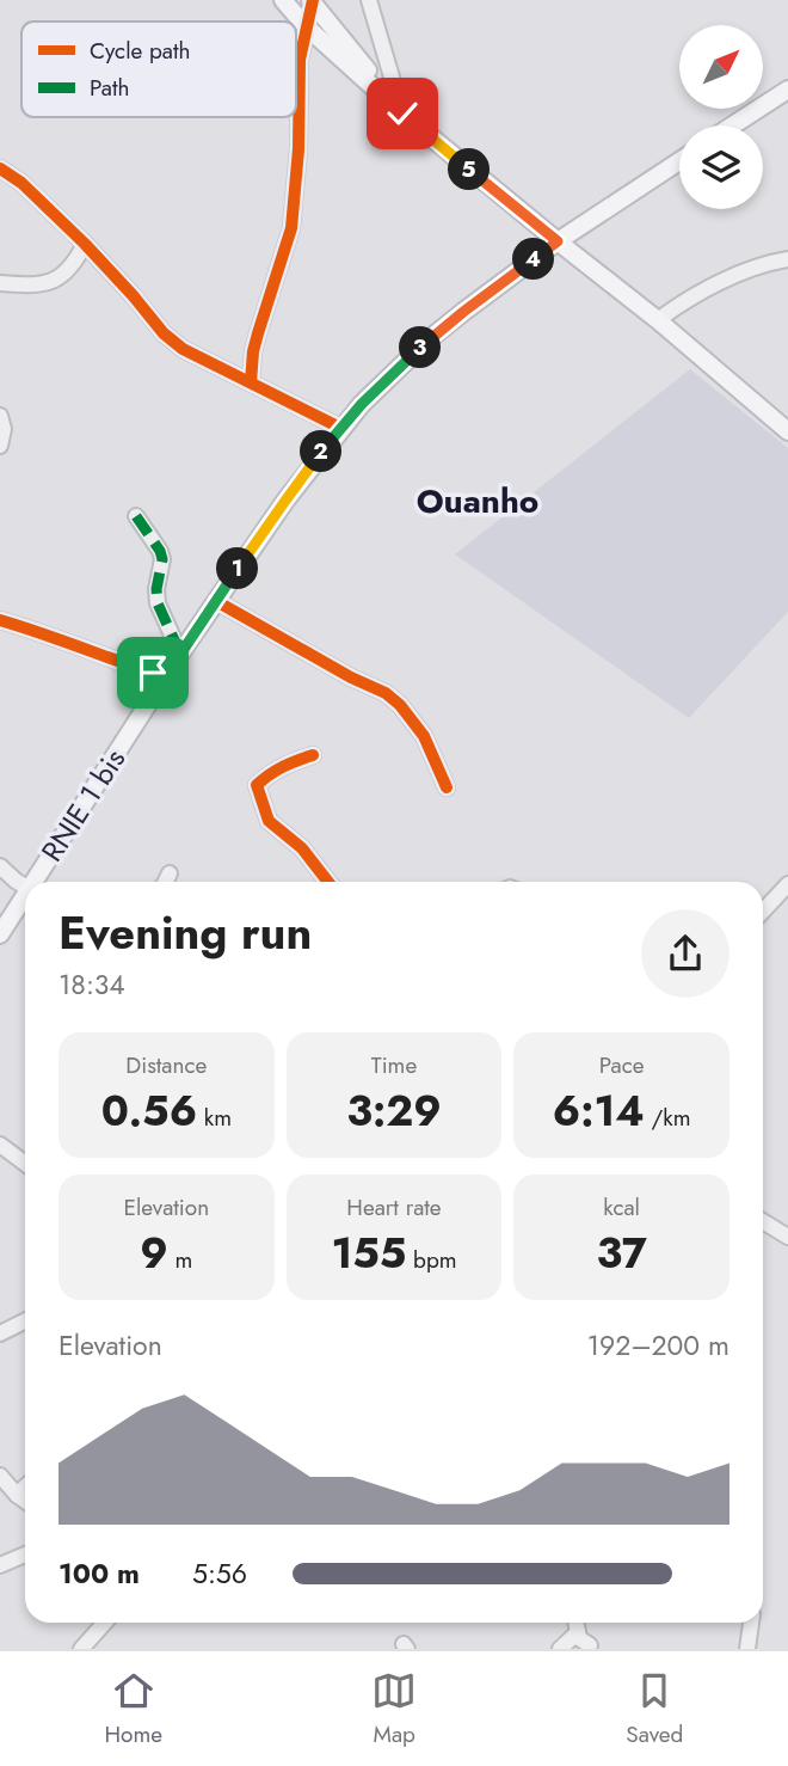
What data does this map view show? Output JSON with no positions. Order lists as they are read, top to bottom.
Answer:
{
  "streets": {
    "main road": ["RNIE 1 bis"]
  },
  "districts": ["Ouanho"],
  "legend": ["Cycle path", "Path"],
  "north": "top right",
  "page": {
    "pins": [
      "5",
      "4",
      "3",
      "2",
      "1"
    ],
    "heading": ["Evening run", "18:34"],
    "stats": [
      ["Distance", "0.56 km"],
      ["Time", "3:29"],
      ["Pace", "6:14 /km"],
      ["Elevation", "9 m"],
      ["Heart rate", "155 bpm"],
      ["kcal", "37"]
    ],
    "chart": ["Elevation", "192–200 m"],
    "list": [
      {
        "name": "100 m",
        "note": "5:56"
      }
    ],
    "tabs": ["Home", "Map", "Saved"]
  }
}
